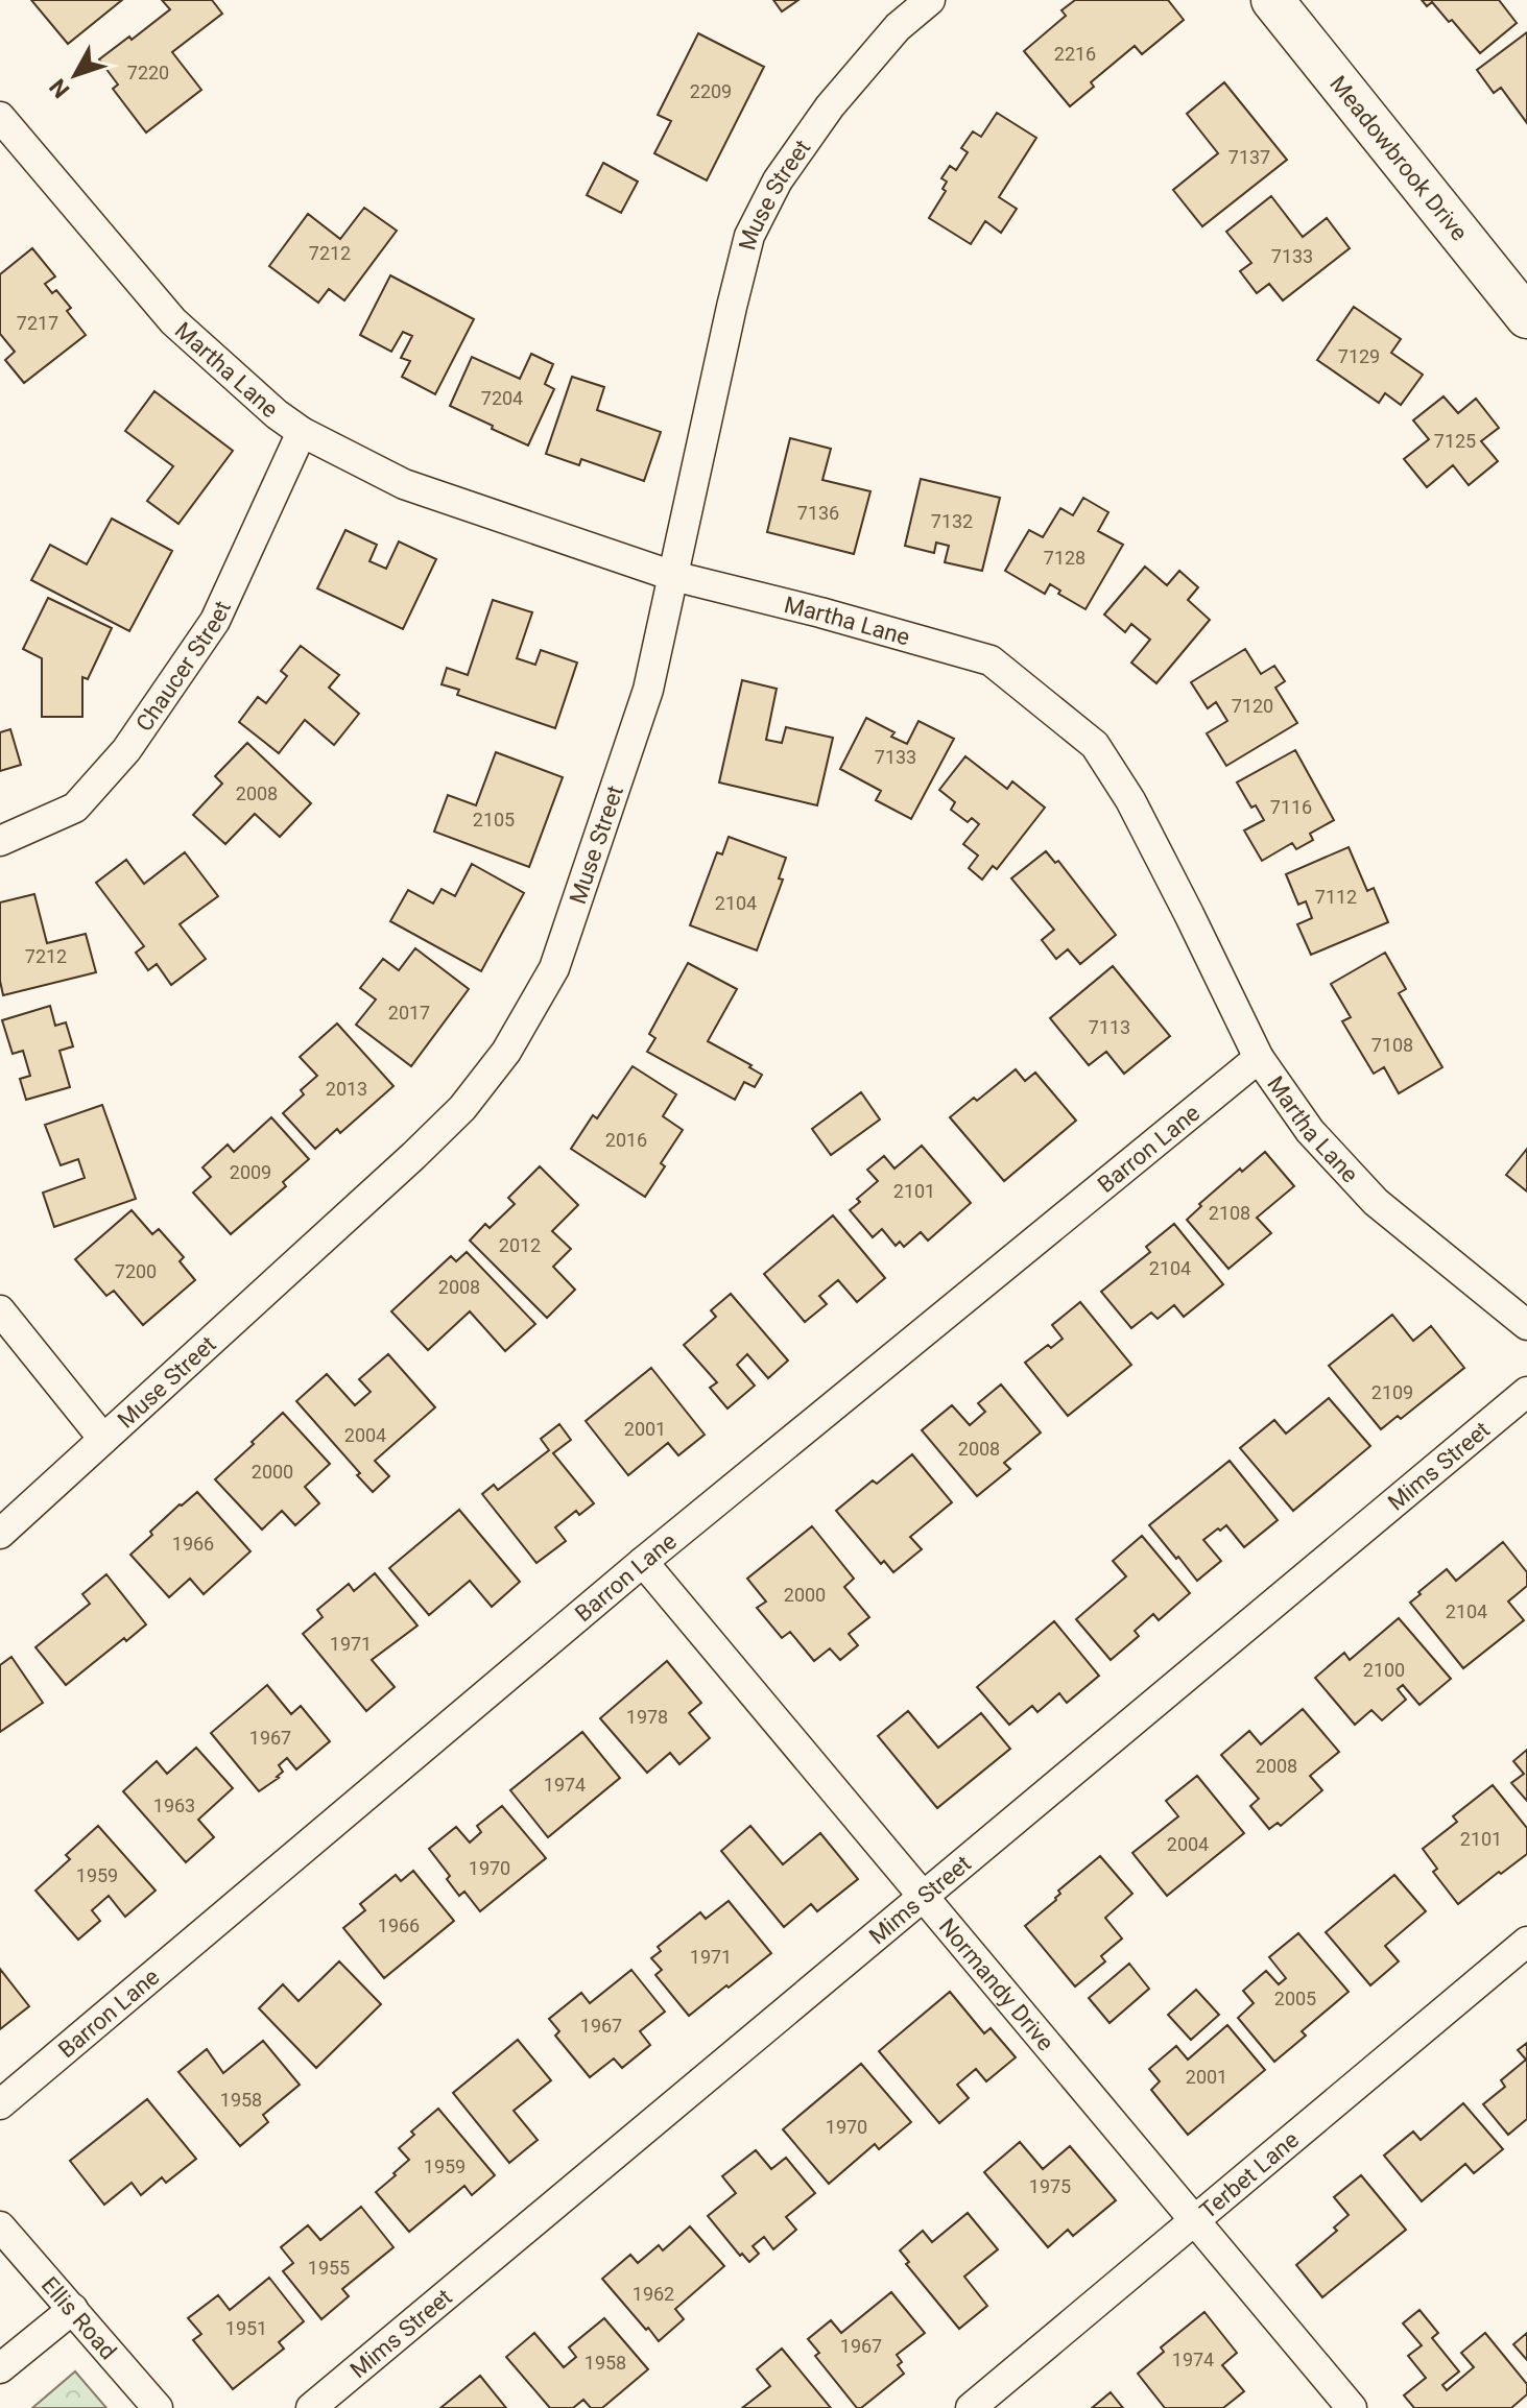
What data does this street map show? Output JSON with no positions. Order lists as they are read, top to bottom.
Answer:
{
  "streets": {
    "main road": ["Meadowbrook Drive"],
    "street": [
      "Muse Street",
      "Martha Lane",
      "Chaucer Street",
      "Barron Lane",
      "Mims Street",
      "Normandy Drive",
      "Terbet Lane",
      "Ellis Road"
    ]
  },
  "crossings": [
    ["Muse Street", "Martha Lane"],
    ["Martha Lane", "Chaucer Street"],
    ["Martha Lane", "Barron Lane"],
    ["Barron Lane", "Normandy Drive"],
    ["Mims Street", "Normandy Drive"],
    ["Normandy Drive", "Terbet Lane"]
  ],
  "house_numbers": [
    "2216",
    "7220",
    "2209",
    "7137",
    "7212",
    "7133",
    "7217",
    "7129",
    "7204",
    "7125",
    "7136",
    "7132",
    "7128",
    "7120",
    "7133",
    "2008",
    "7116",
    "2105",
    "7112",
    "2104",
    "7212",
    "2017",
    "7113",
    "7108",
    "2013",
    "2016",
    "2009",
    "2101",
    "2108",
    "2012",
    "2104",
    "7200",
    "2008",
    "2109",
    "2001",
    "2004",
    "2008",
    "2000",
    "1966",
    "2000",
    "2104",
    "1971",
    "2100",
    "1978",
    "1967",
    "2008",
    "1974",
    "1963",
    "2101",
    "2004",
    "1970",
    "1959",
    "1966",
    "1971",
    "2005",
    "1967",
    "2001",
    "1958",
    "1970",
    "1959",
    "1975",
    "1955",
    "1962",
    "1951",
    "1967",
    "1974",
    "1958"
  ],
  "north": "bottom left"
}
